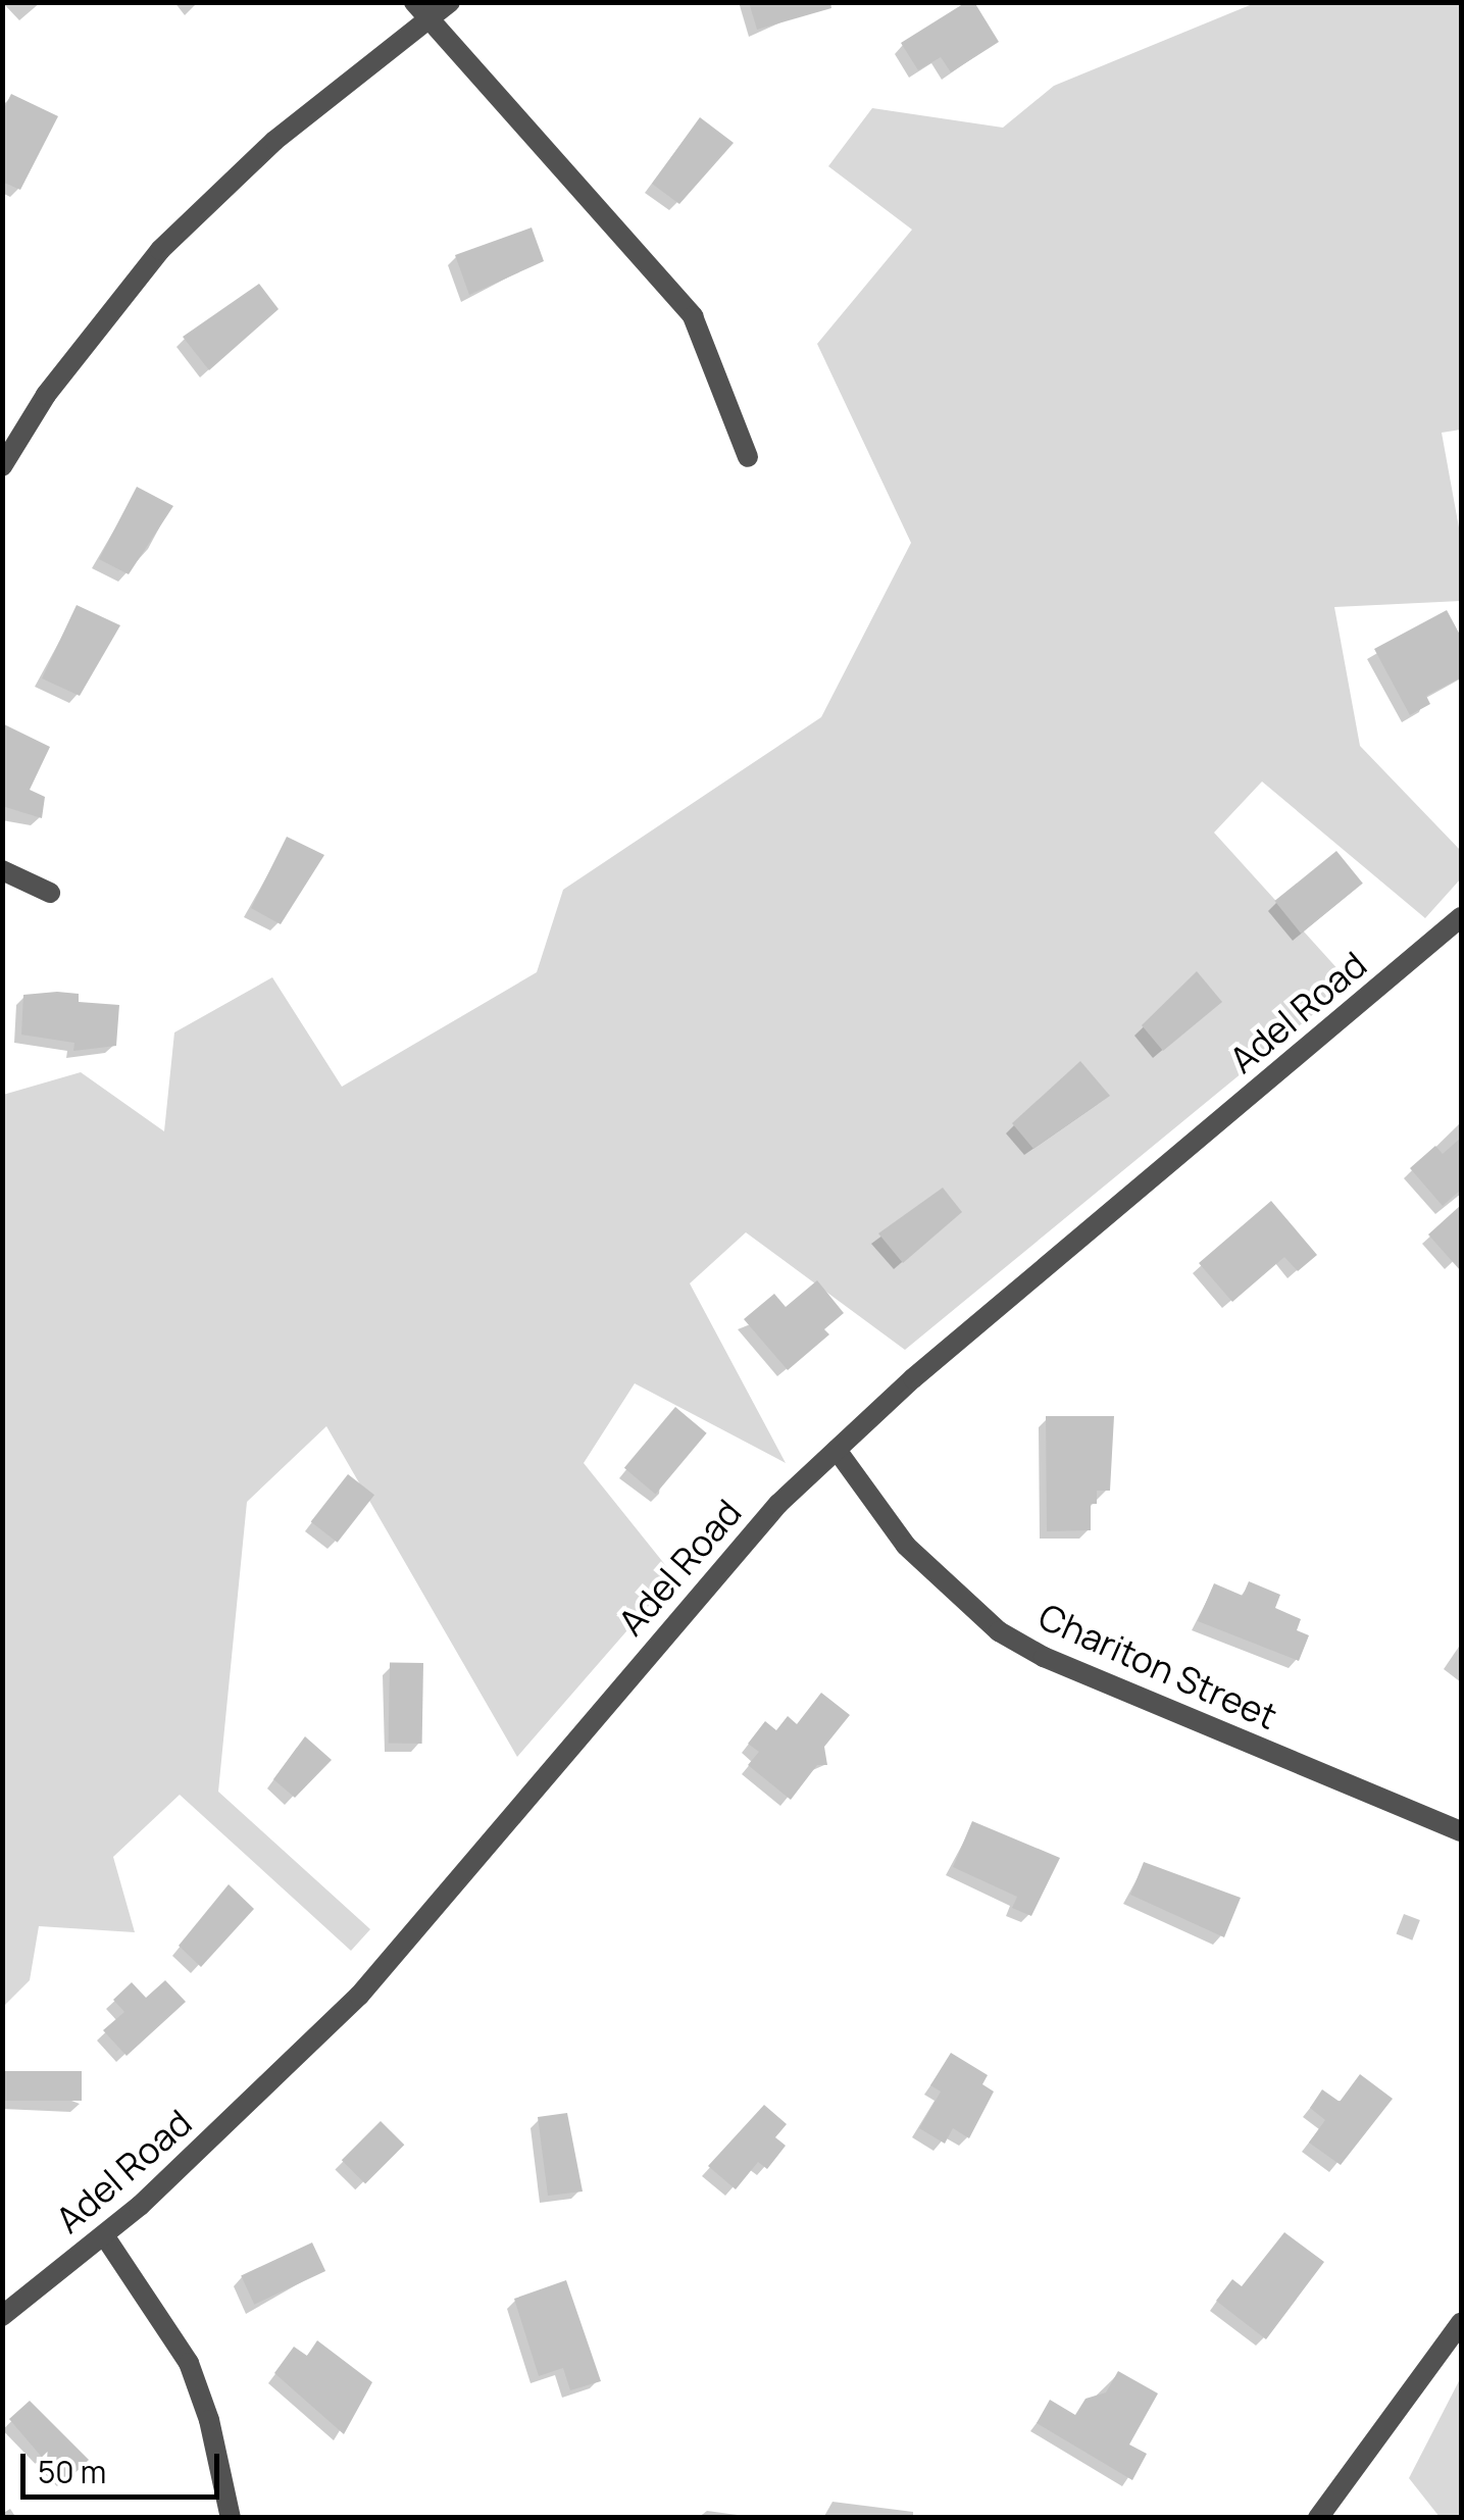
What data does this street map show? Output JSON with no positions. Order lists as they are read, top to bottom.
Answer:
{
  "streets": {
    "street": ["Adel Road", "Chariton Street"]
  },
  "crossings": [
    ["Adel Road", "Chariton Street"]
  ],
  "scale_bar": "50 m"
}
